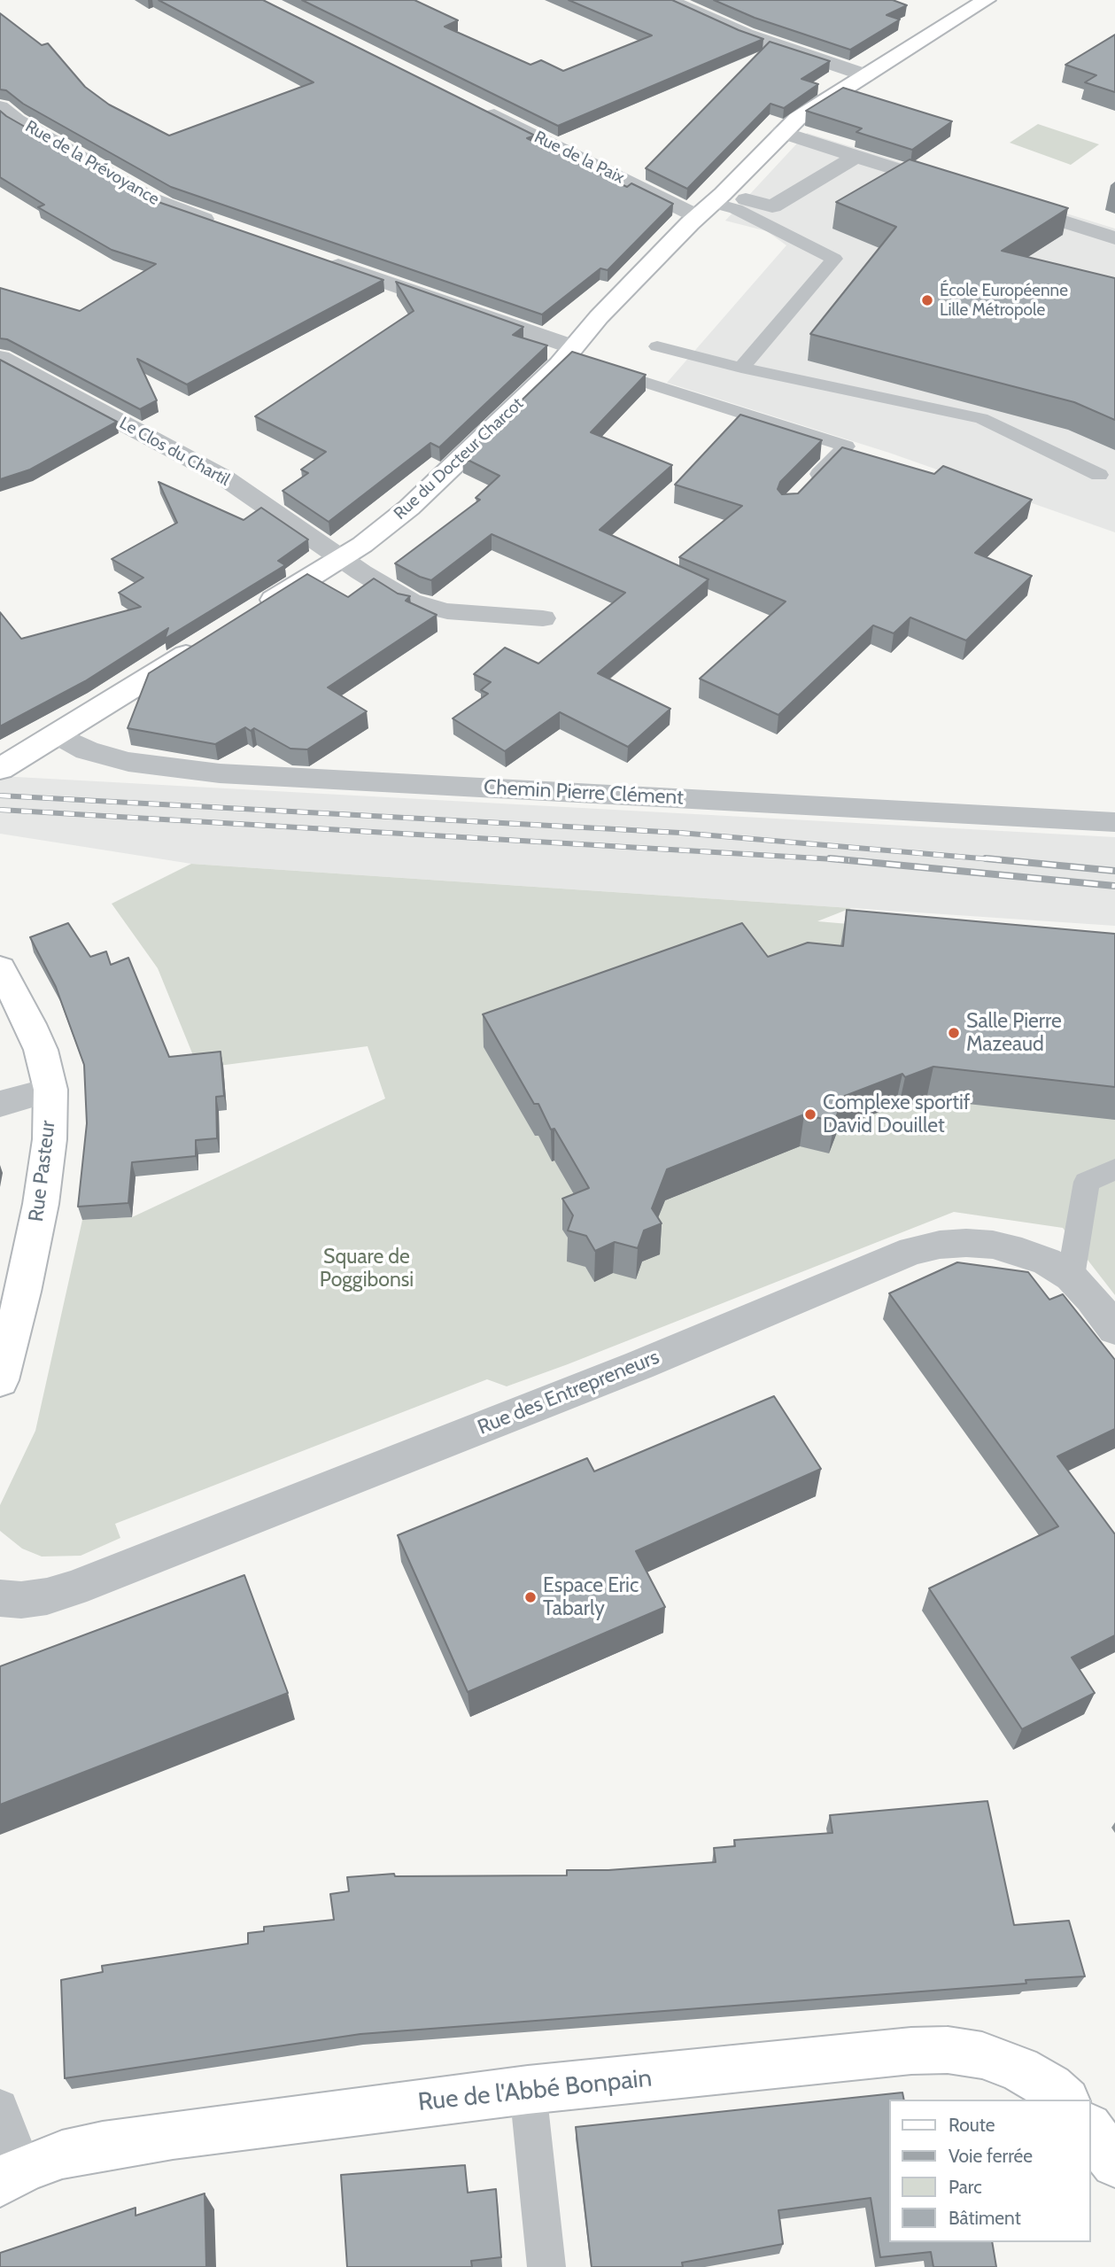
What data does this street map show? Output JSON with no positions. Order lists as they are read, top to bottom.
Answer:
{
  "streets": {
    "street": [
      "Rue de la Paix",
      "Rue de la Prévoyance",
      "Le Clos du Chartil",
      "Rue du Docteur Charcot",
      "Chemin Pierre Clément",
      "Rue Pasteur",
      "Rue des Entrepreneurs",
      "Rue de l'Abbé Bonpain"
    ]
  },
  "crossings": [
    ["Rue de la Paix", "Rue du Docteur Charcot"],
    ["Le Clos du Chartil", "Rue du Docteur Charcot"]
  ],
  "parks": ["Square de Poggibonsi"],
  "places": [
    "École Européenne Lille Métropole",
    "Salle Pierre Mazeaud",
    "Complexe sportif David Douillet",
    "Espace Eric Tabarly"
  ],
  "legend": [
    "Route",
    "Voie ferrée",
    "Parc",
    "Bâtiment"
  ]
}
